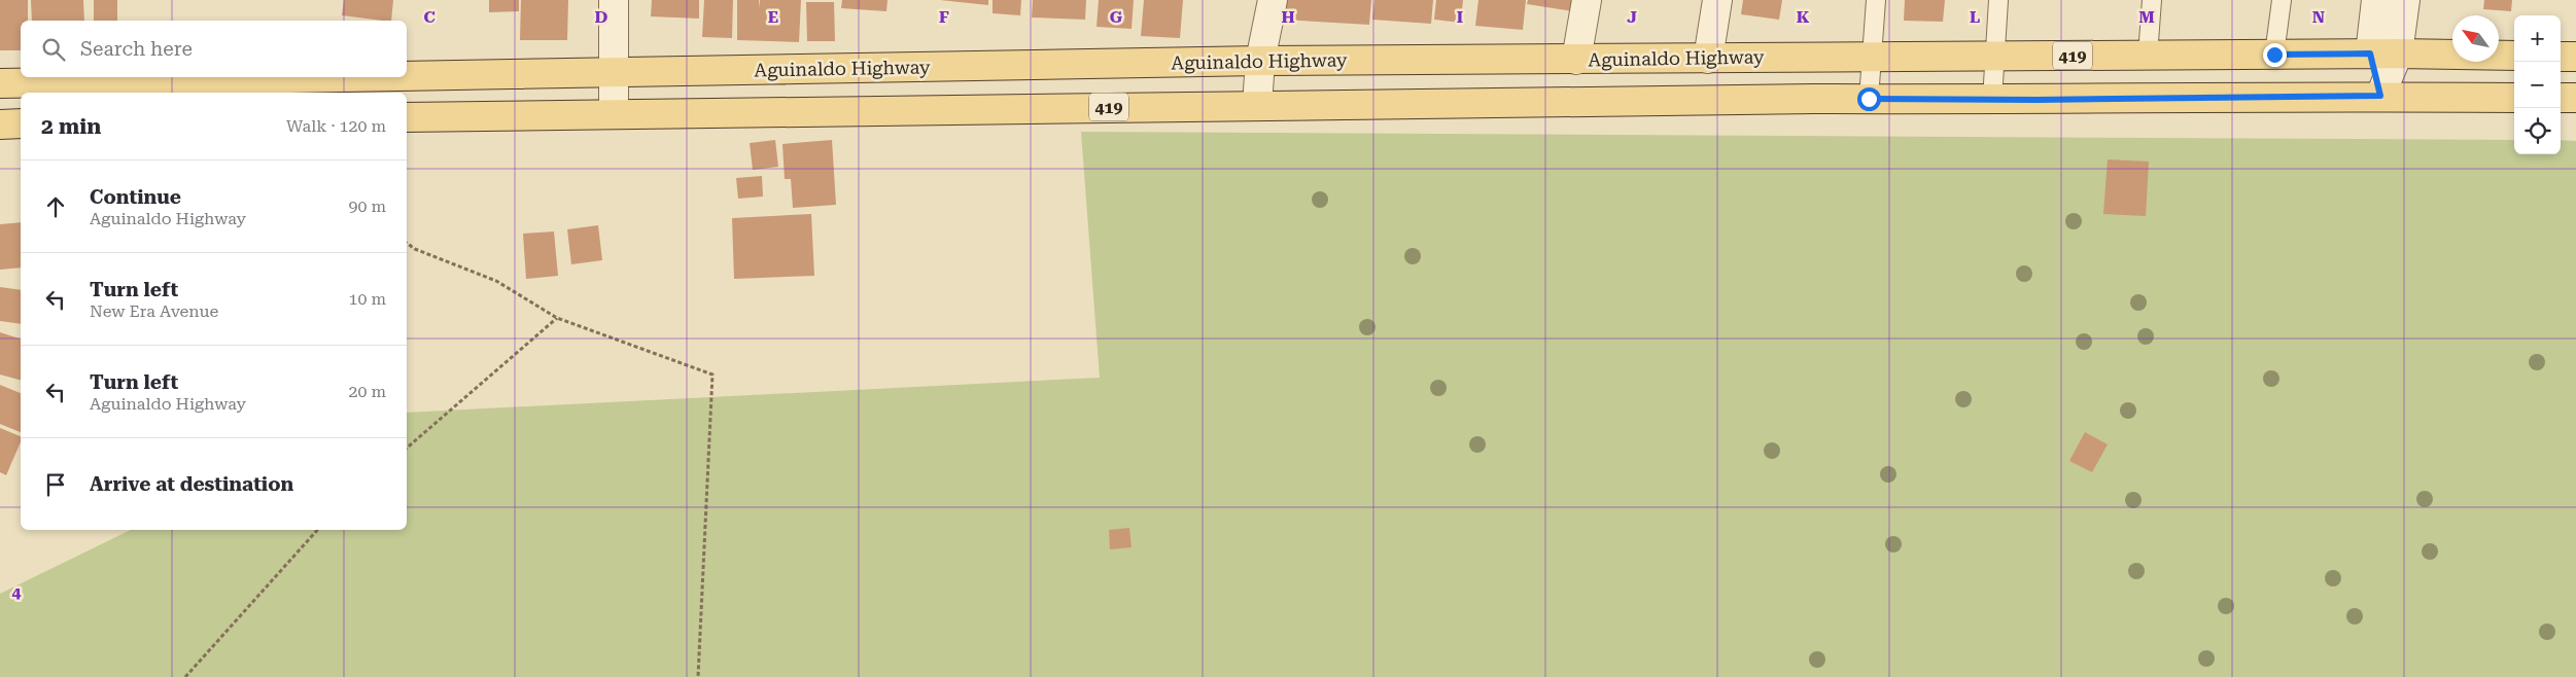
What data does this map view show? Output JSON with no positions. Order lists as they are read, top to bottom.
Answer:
{
  "streets": {
    "main road": ["419", "Aguinaldo Highway"]
  },
  "north": "top left",
  "page": {
    "map_buttons": ["+", "−"],
    "search": "Search here",
    "heading": ["2 min", "Walk · 120 m"],
    "list": [
      ["Continue", "Aguinaldo Highway", "90 m"],
      ["Turn left", "New Era Avenue", "10 m"],
      ["Turn left", "Aguinaldo Highway", "20 m"],
      "Arrive at destination"
    ]
  },
  "grid": {
    "columns": [
      "C",
      "D",
      "E",
      "F",
      "G",
      "H",
      "I",
      "J",
      "K",
      "L",
      "M",
      "N"
    ],
    "rows": ["4"]
  }
}
